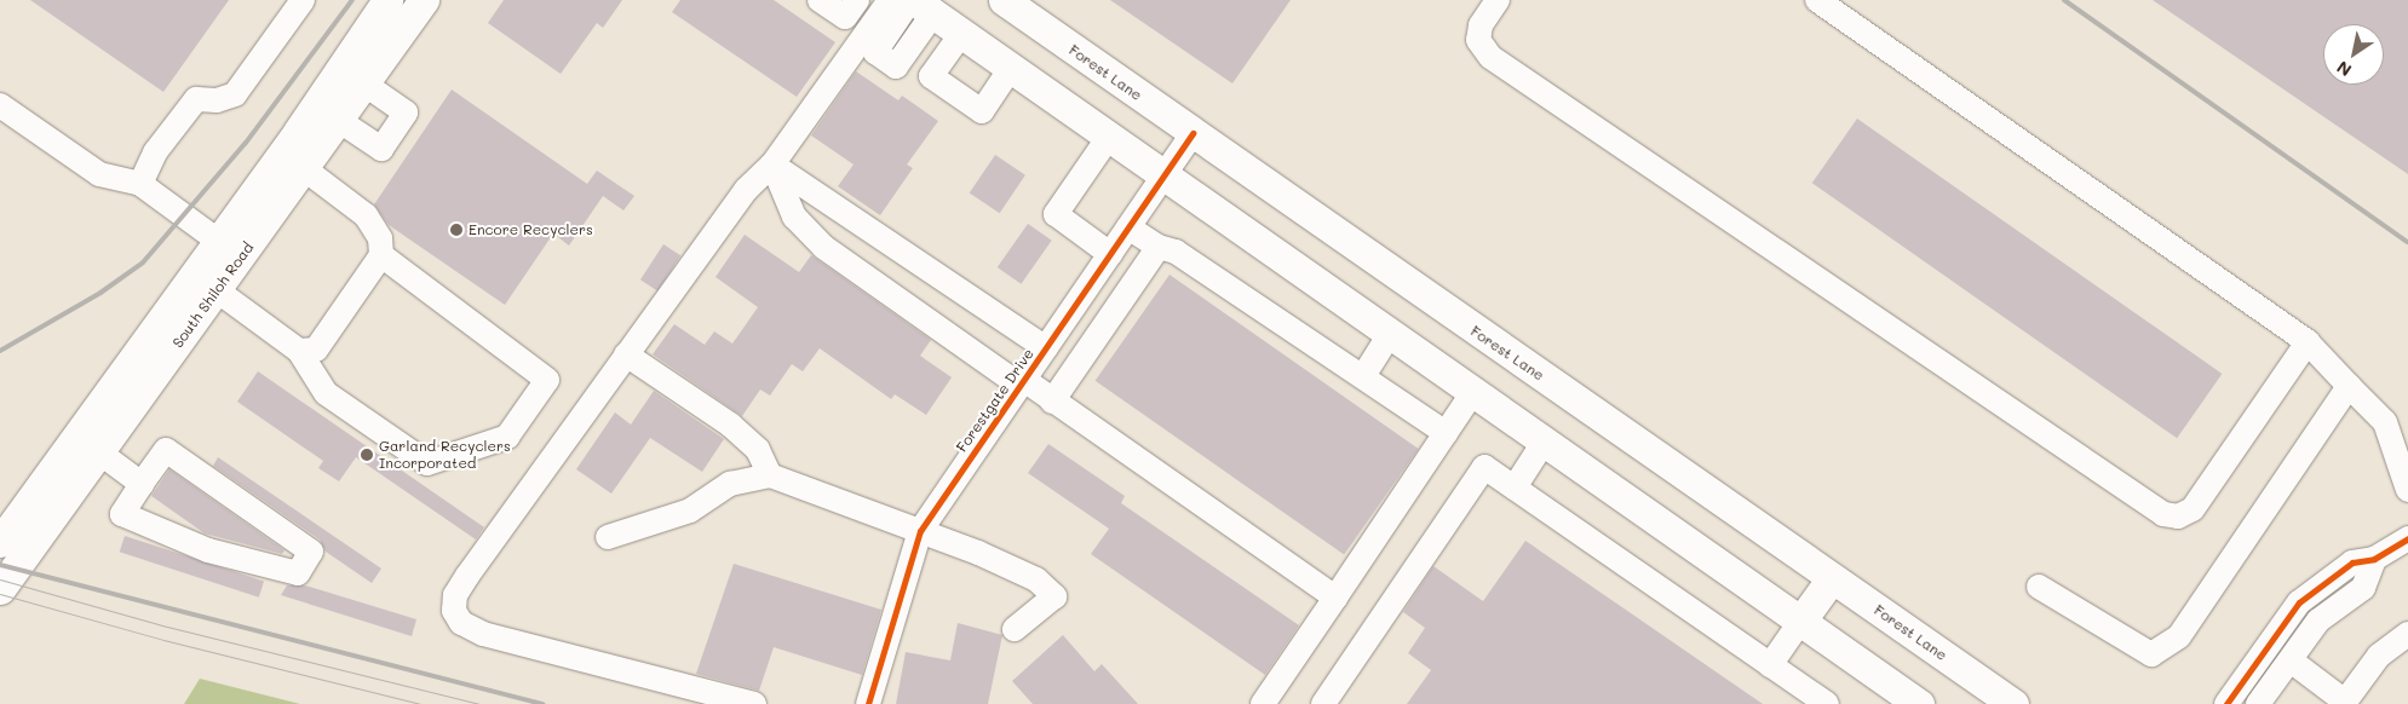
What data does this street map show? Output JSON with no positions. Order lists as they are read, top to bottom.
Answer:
{
  "streets": {
    "main road": ["Forest Lane", "South Shiloh Road"],
    "street": ["Forestgate Drive"]
  },
  "crossings": [
    ["Forest Lane", "Forestgate Drive"]
  ],
  "places": ["Encore Recyclers", "Garland Recyclers Incorporated"],
  "north": "bottom left"
}
